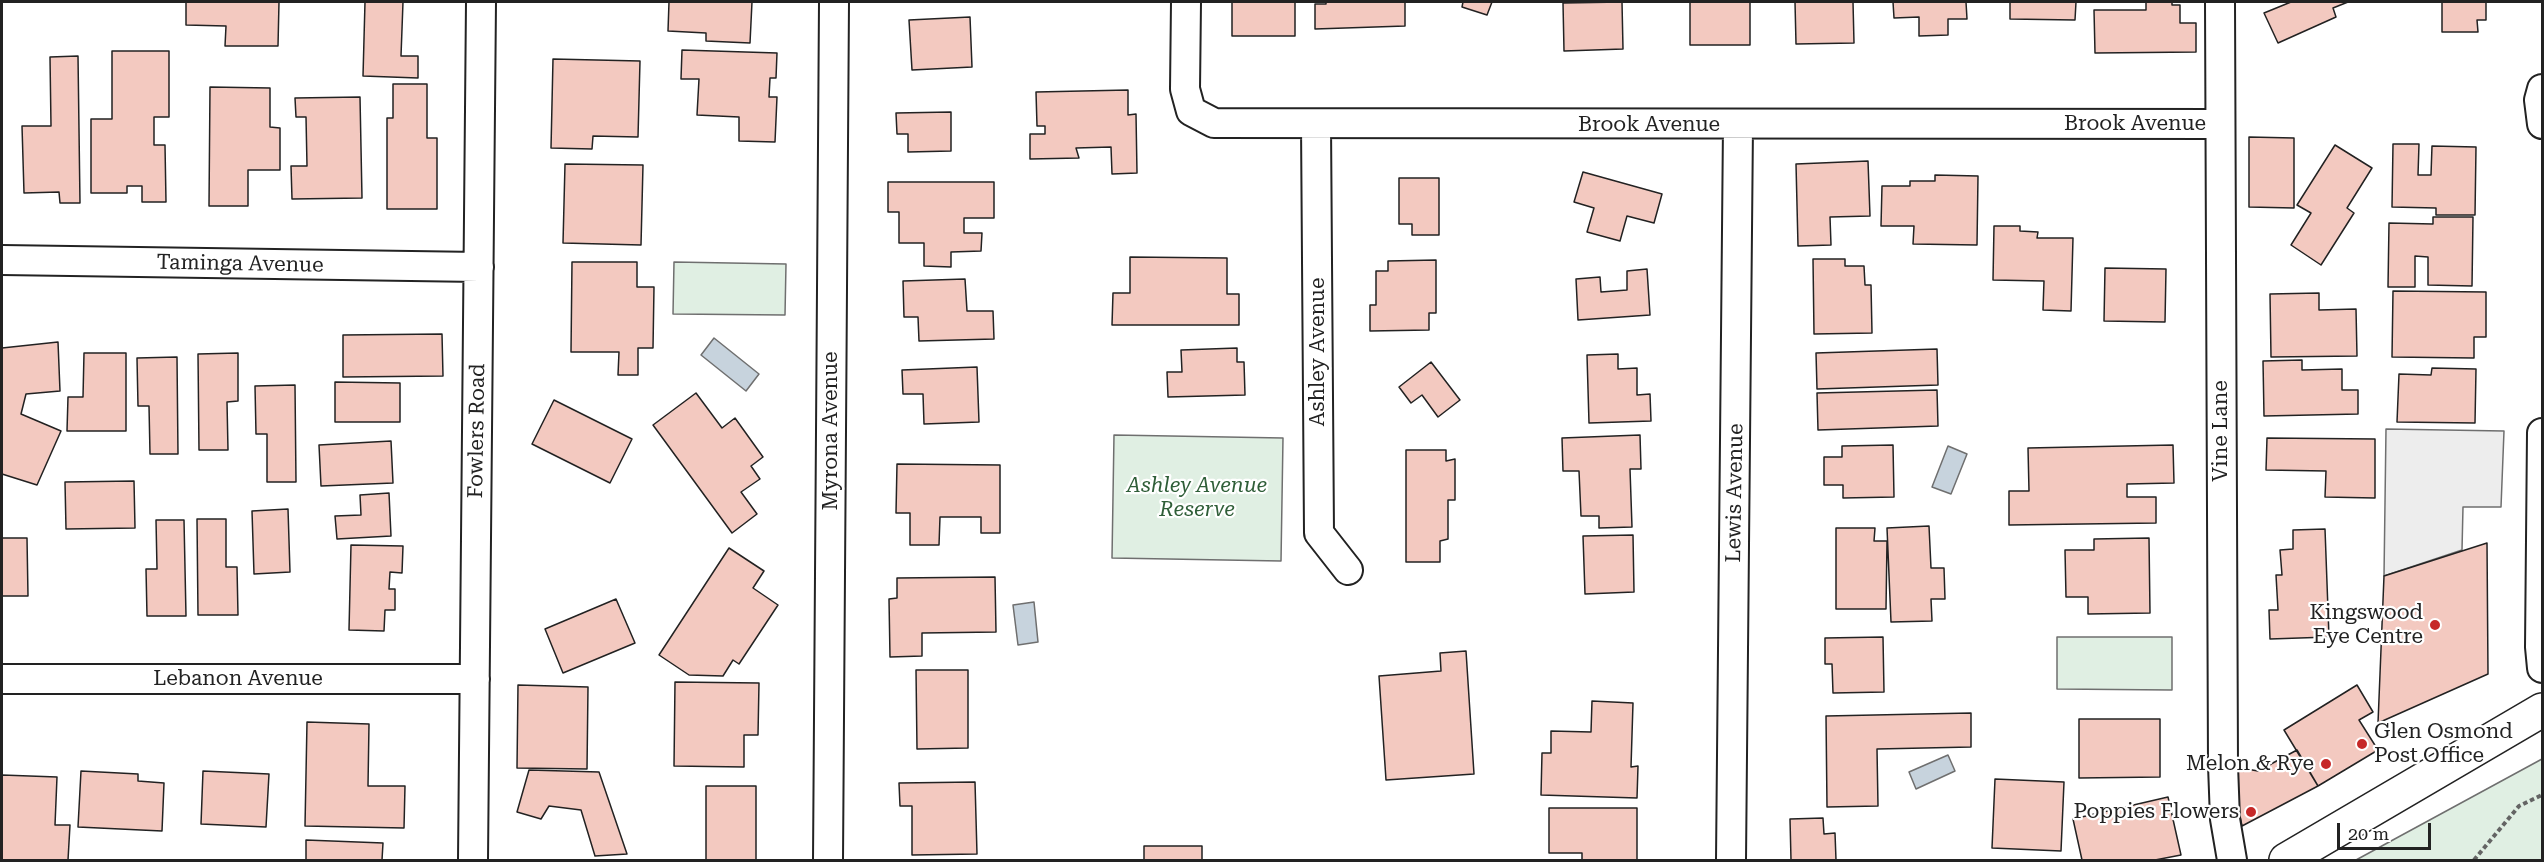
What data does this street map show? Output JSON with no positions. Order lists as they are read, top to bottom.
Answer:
{
  "streets": {
    "street": [
      "Brook Avenue",
      "Taminga Avenue",
      "Ashley Avenue",
      "Fowlers Road",
      "Myrona Avenue",
      "Vine Lane",
      "Lewis Avenue",
      "Lebanon Avenue"
    ]
  },
  "crossings": [
    ["Brook Avenue", "Ashley Avenue"],
    ["Brook Avenue", "Vine Lane"],
    ["Brook Avenue", "Lewis Avenue"],
    ["Taminga Avenue", "Fowlers Road"],
    ["Fowlers Road", "Lebanon Avenue"]
  ],
  "parks": ["Ashley Avenue Reserve"],
  "places": [
    "Kingswood Eye Centre",
    "Glen Osmond Post Office",
    "Melon & Rye",
    "Poppies Flowers"
  ],
  "scale_bar": "20 m"
}
